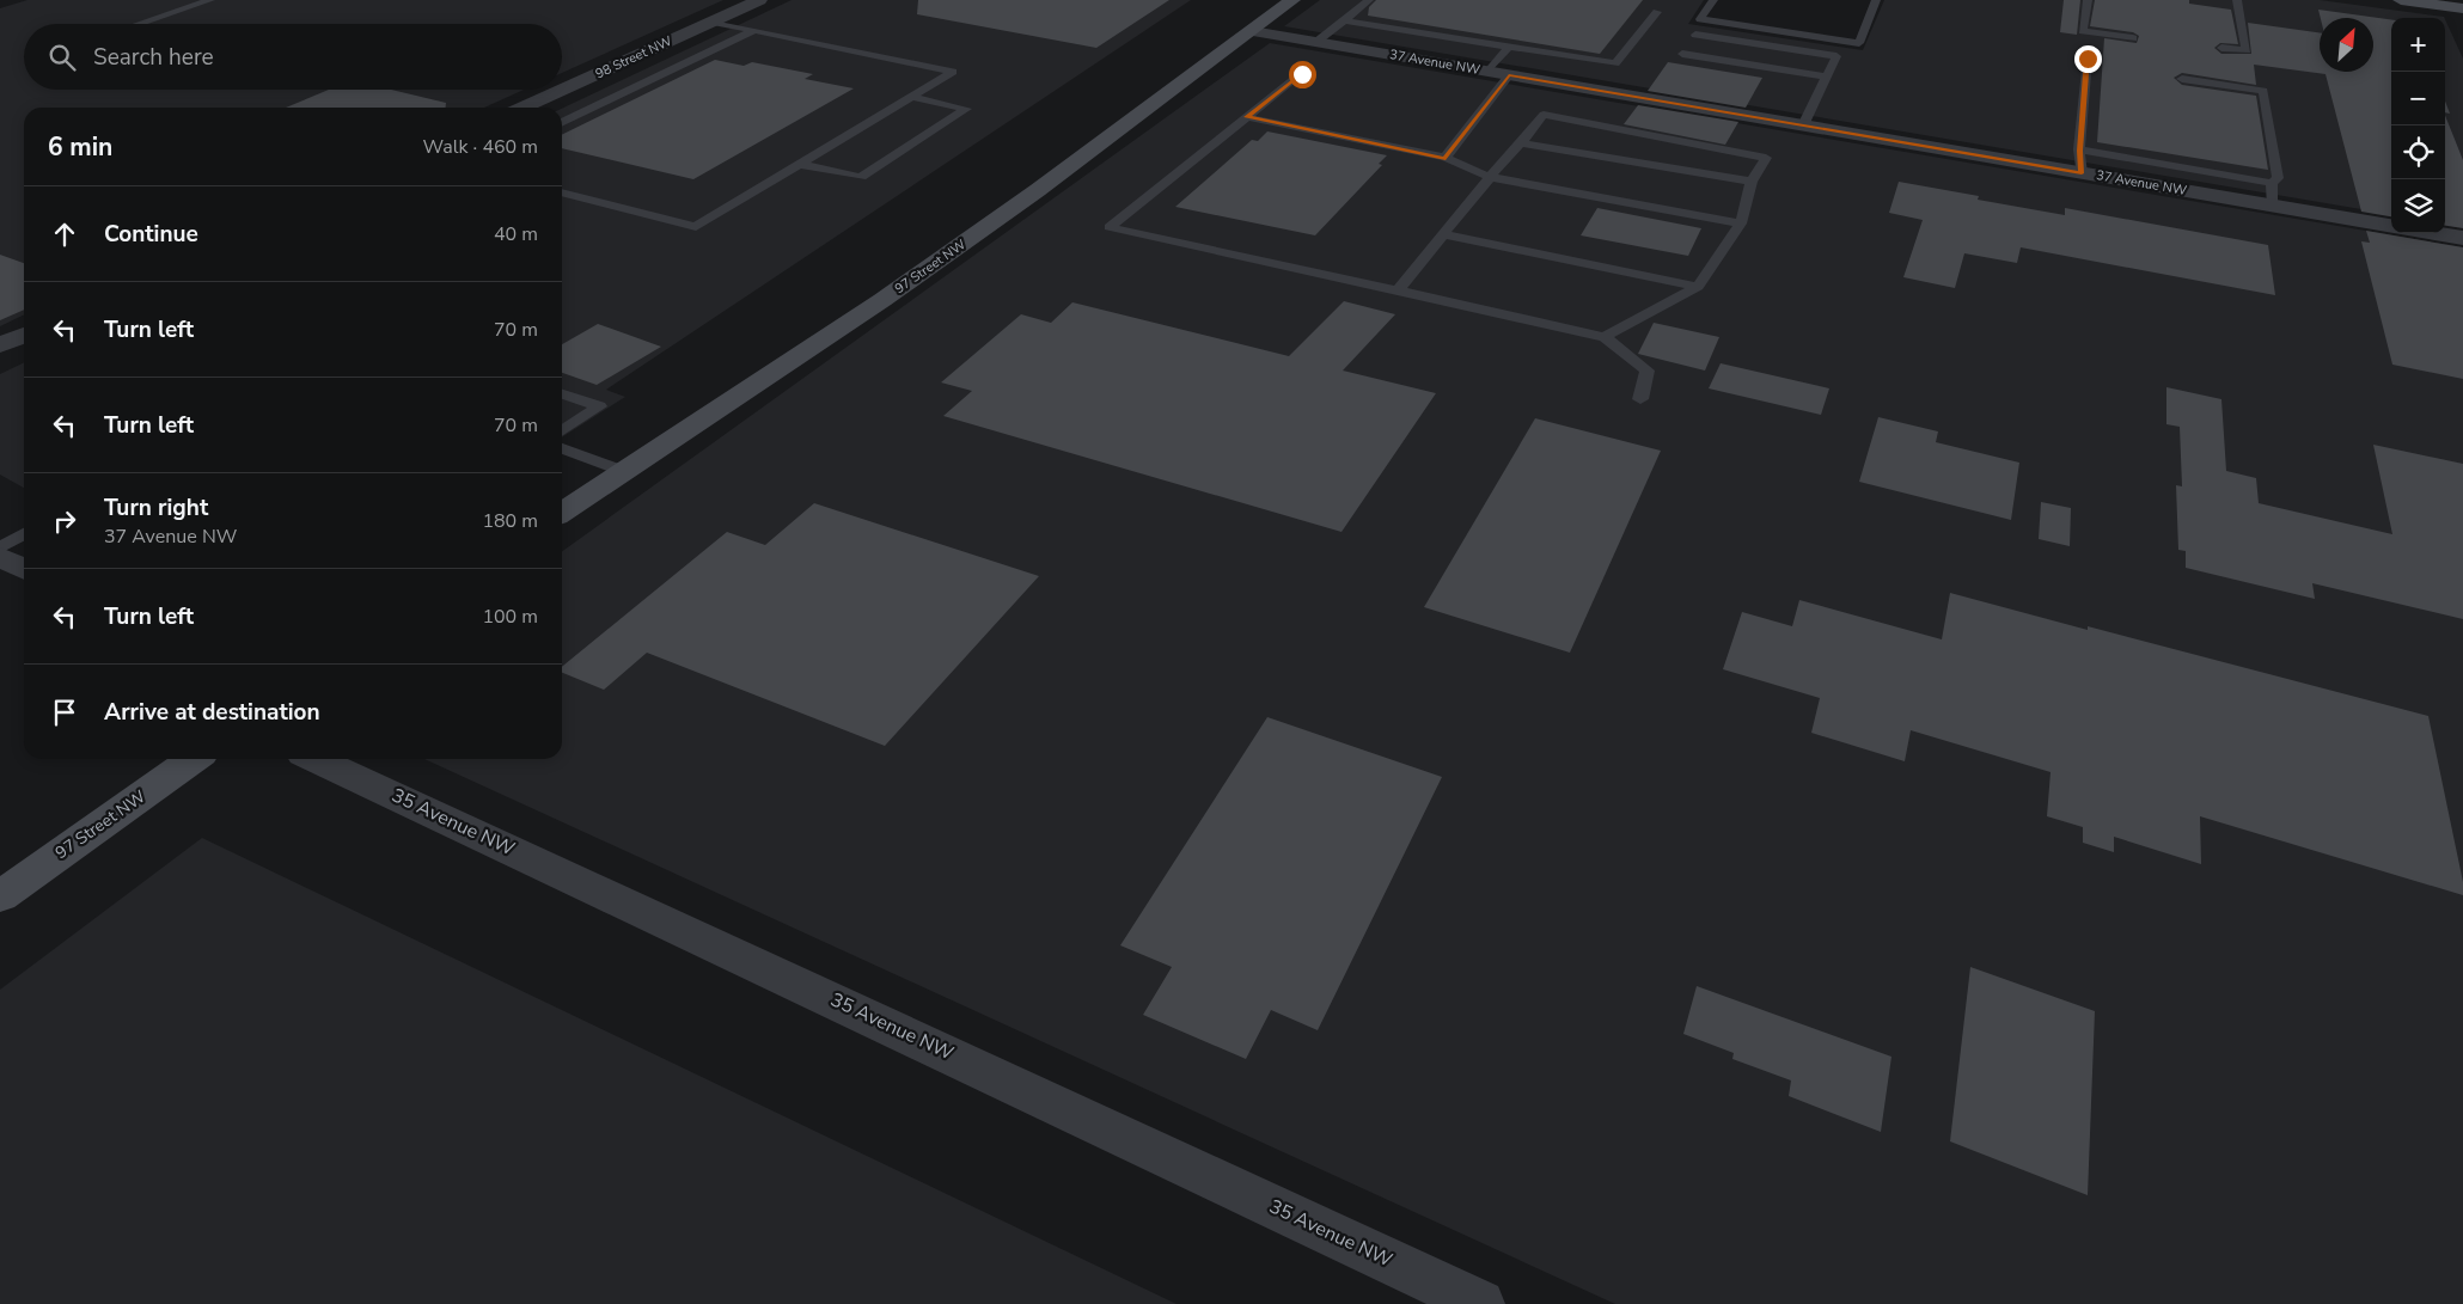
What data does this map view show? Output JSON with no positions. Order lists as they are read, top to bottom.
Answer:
{
  "streets": {
    "street": [
      "98 Street NW",
      "37 Avenue NW",
      "97 Street NW",
      "35 Avenue NW"
    ]
  },
  "crossings": [
    ["37 Avenue NW", "97 Street NW"]
  ],
  "north": "top right",
  "page": {
    "map_buttons": ["+", "−"],
    "search": "Search here",
    "heading": ["6 min", "Walk · 460 m"],
    "list": [
      ["Continue", "40 m"],
      ["Turn left", "70 m"],
      ["Turn left", "70 m"],
      ["Turn right", "37 Avenue NW", "180 m"],
      ["Turn left", "100 m"],
      "Arrive at destination"
    ]
  }
}
